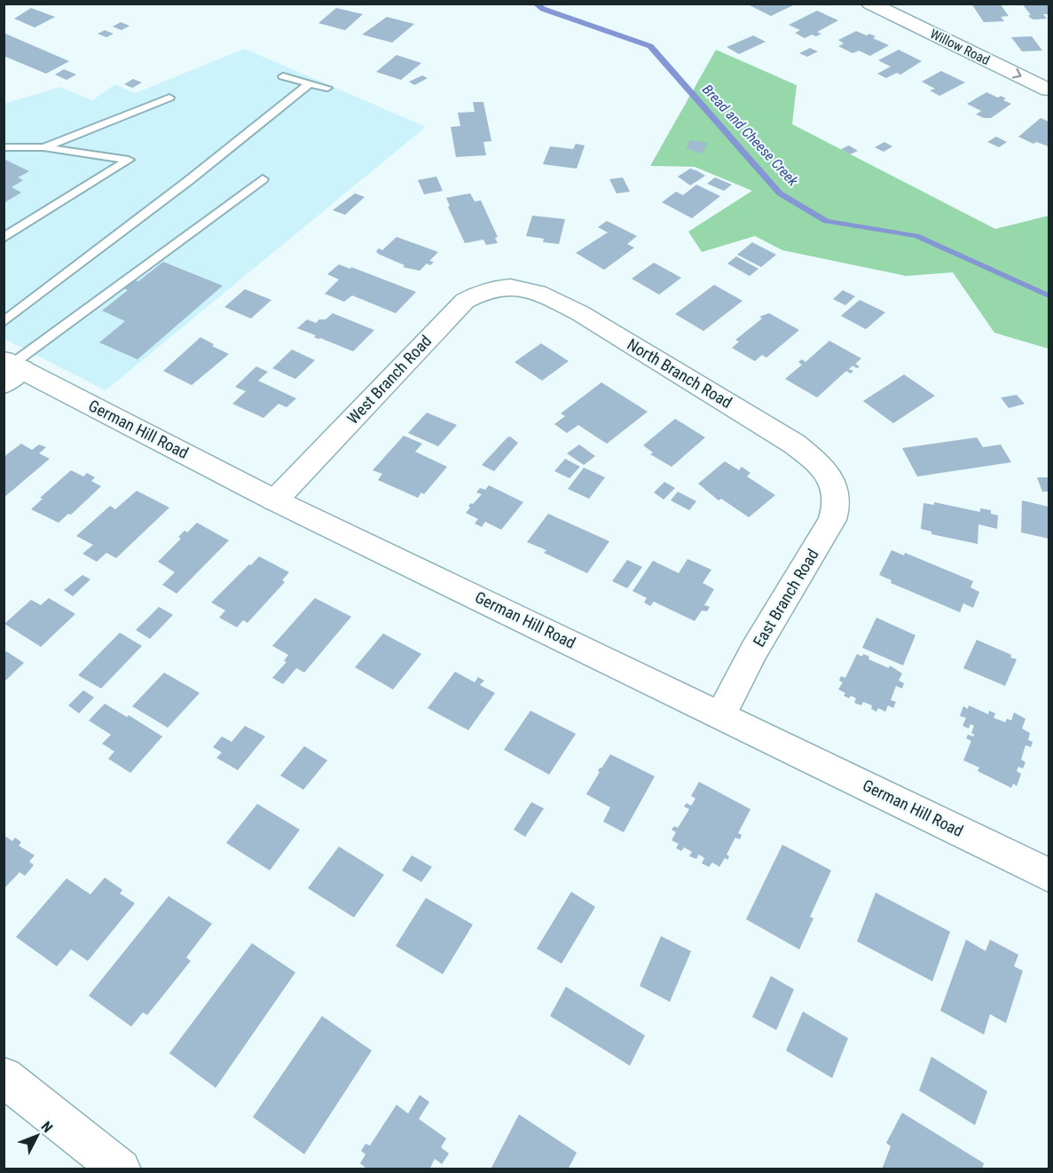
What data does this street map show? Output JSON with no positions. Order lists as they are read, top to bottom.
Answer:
{
  "streets": {
    "street": [
      "Willow Road",
      "North Branch Road",
      "West Branch Road",
      "German Hill Road",
      "East Branch Road"
    ]
  },
  "crossings": [
    ["North Branch Road", "West Branch Road"],
    ["North Branch Road", "East Branch Road"],
    ["West Branch Road", "German Hill Road"],
    ["German Hill Road", "East Branch Road"]
  ],
  "one_way": ["Willow Road"],
  "water": ["Bread and Cheese Creek"],
  "north": "top right"
}
